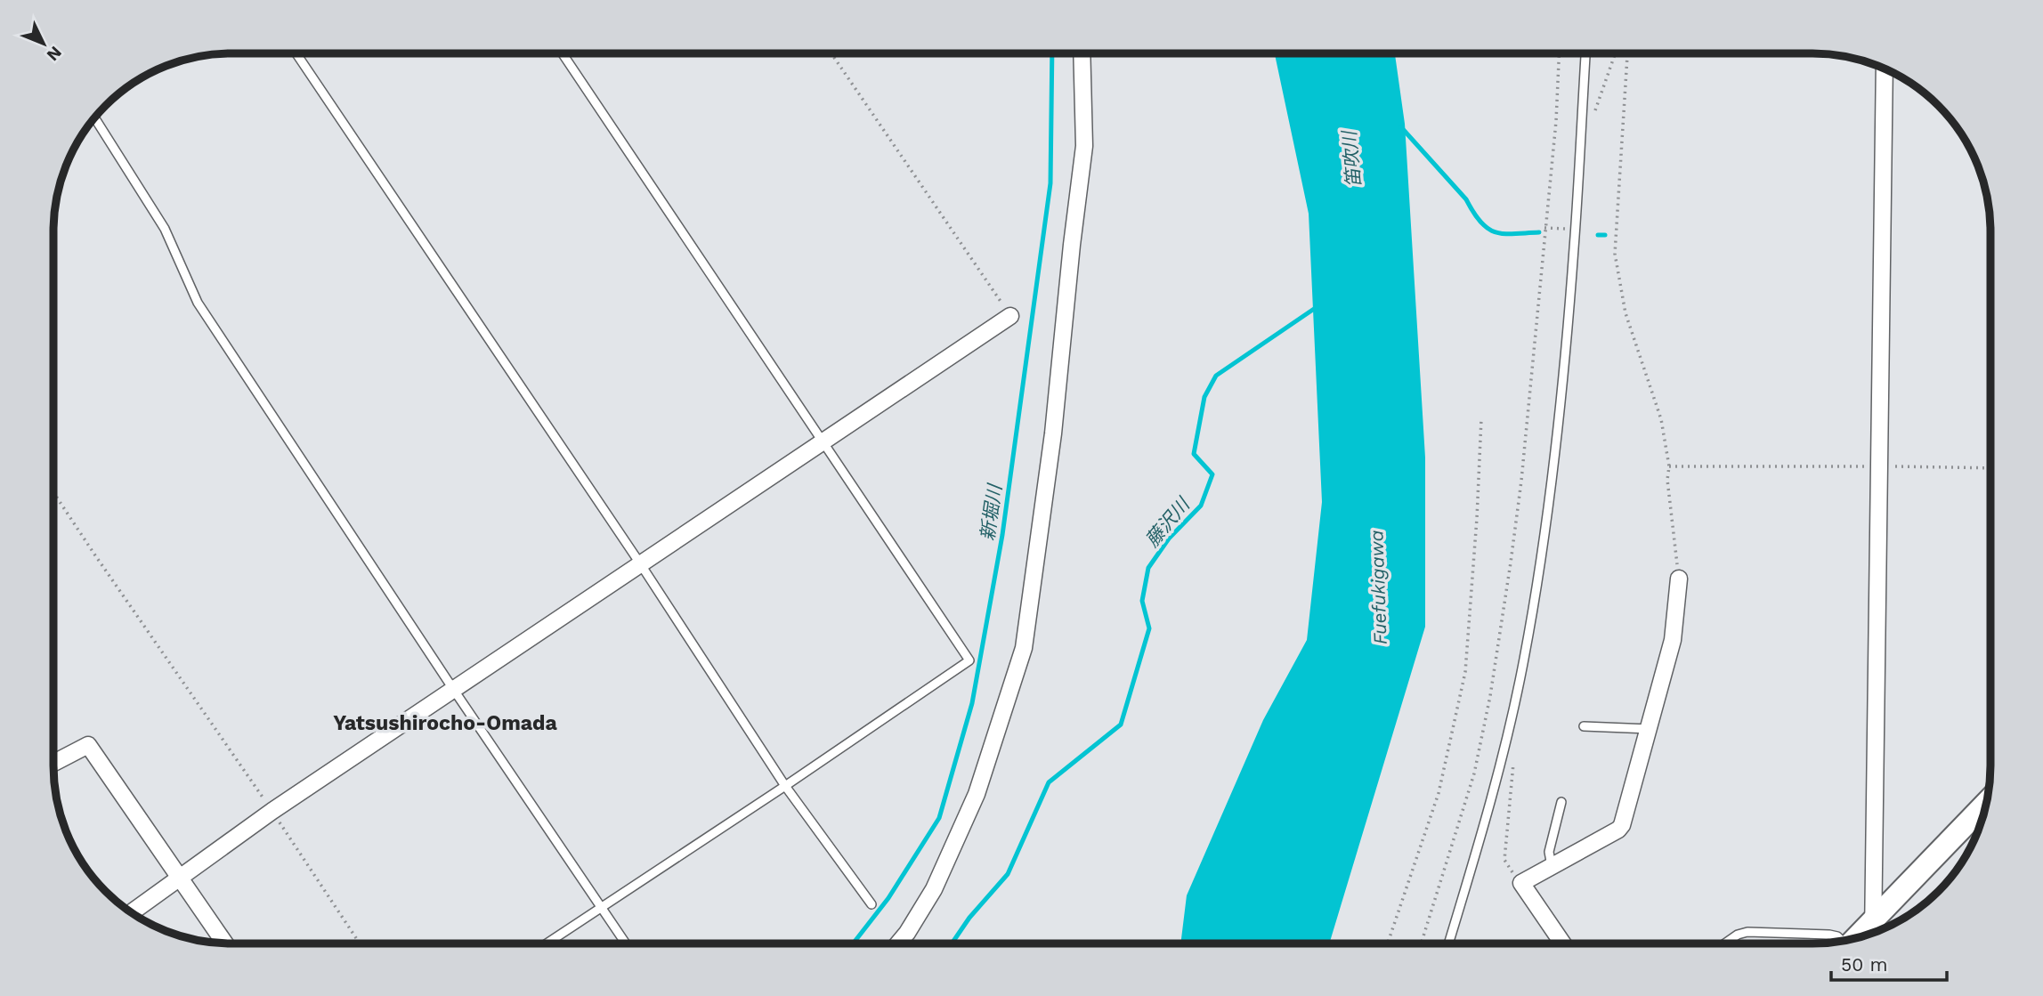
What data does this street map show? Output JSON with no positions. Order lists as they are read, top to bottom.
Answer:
{
  "districts": ["Yatsushirocho-Omada"],
  "water": [
    "笛吹川",
    "新堀川",
    "藤沢川",
    "Fuefukigawa"
  ],
  "scale_bar": "50 m",
  "north": "bottom right"
}
